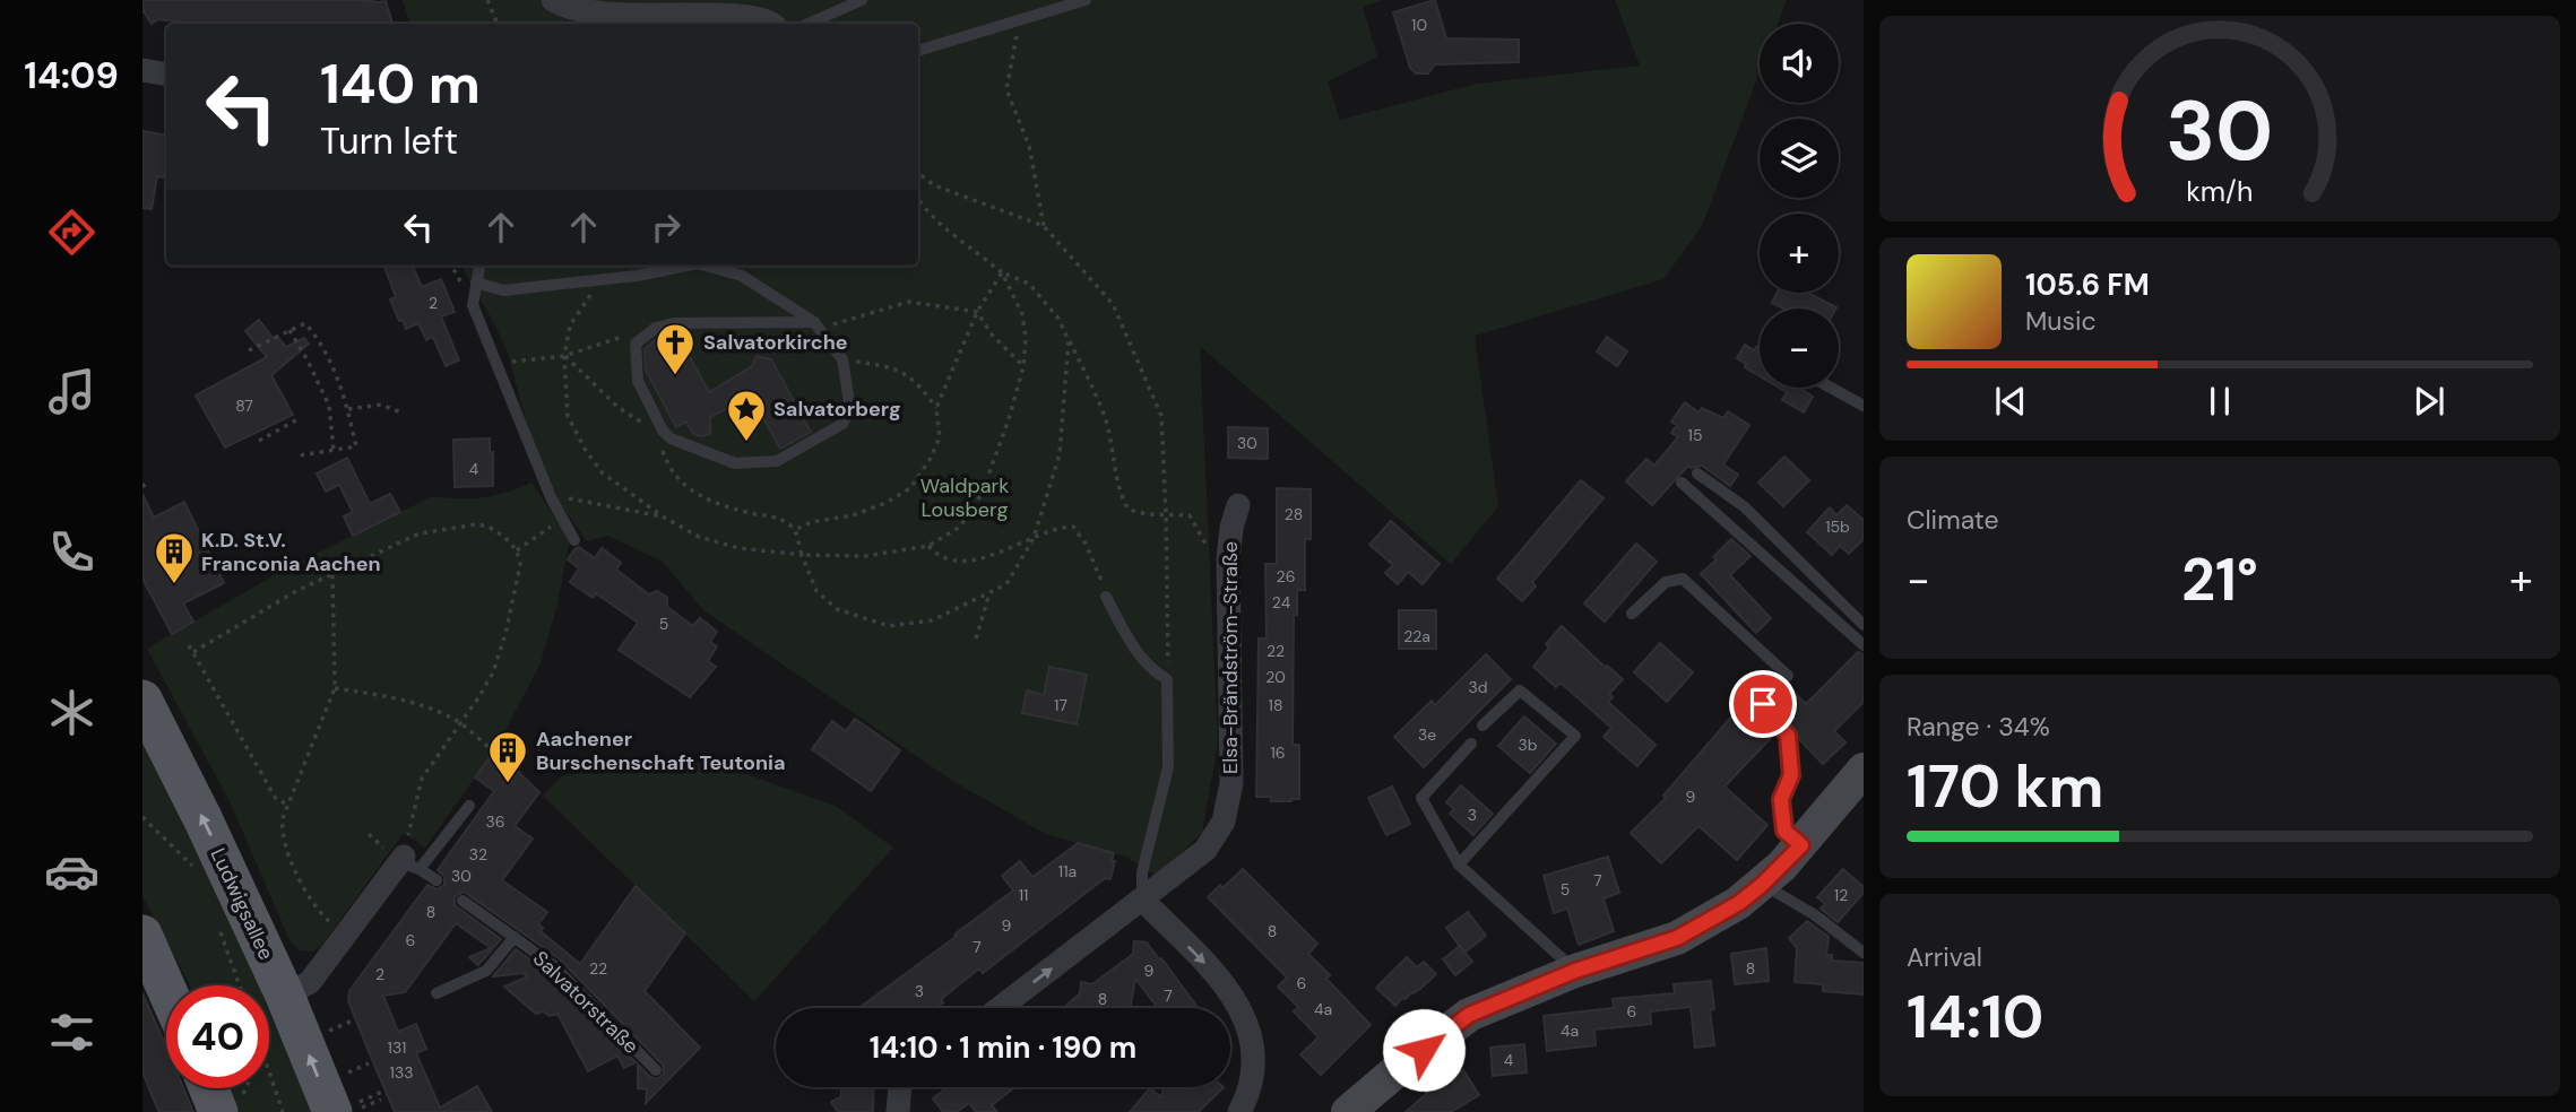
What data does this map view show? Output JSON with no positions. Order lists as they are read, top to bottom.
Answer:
{
  "streets": {
    "main road": ["Ludwigsallee"],
    "street": ["Elsa-Brändström-Straße"],
    "lane": ["Salvatorstraße"]
  },
  "one_way": ["Ludwigsallee"],
  "parks": ["Waldpark Lousberg"],
  "places": {
    "church": ["Salvatorkirche"],
    "place": ["Salvatorberg"],
    "building": ["K.D. St.V. Franconia Aachen", "Aachener Burschenschaft Teutonia"]
  },
  "house_numbers": [
    "10",
    "2",
    "87",
    "15",
    "30",
    "4",
    "28",
    "15b",
    "26",
    "24",
    "5",
    "22a",
    "22",
    "20",
    "3d",
    "17",
    "18",
    "3e",
    "3b",
    "16",
    "9",
    "3",
    "36",
    "32",
    "11a",
    "30",
    "7",
    "5",
    "11",
    "12",
    "8",
    "9",
    "8",
    "6",
    "7",
    "22",
    "8",
    "9",
    "2",
    "6",
    "3",
    "7",
    "8",
    "4a",
    "6",
    "4a",
    "131",
    "4",
    "133"
  ],
  "page": {
    "tabs": "14:09",
    "map_buttons": ["+", "−"],
    "turn": ["140 m", "Turn left"],
    "song": ["105.6 FM", "Music"],
    "tile": [
      "Climate",
      ["Range · 34%", "170 km"],
      ["Arrival", "14:10"]
    ],
    "heat": ["−", "21°", "+"],
    "limit": "40",
    "trip": "14:10 · 1 min · 190 m",
    "gauge": ["30", "km/h"]
  }
}
